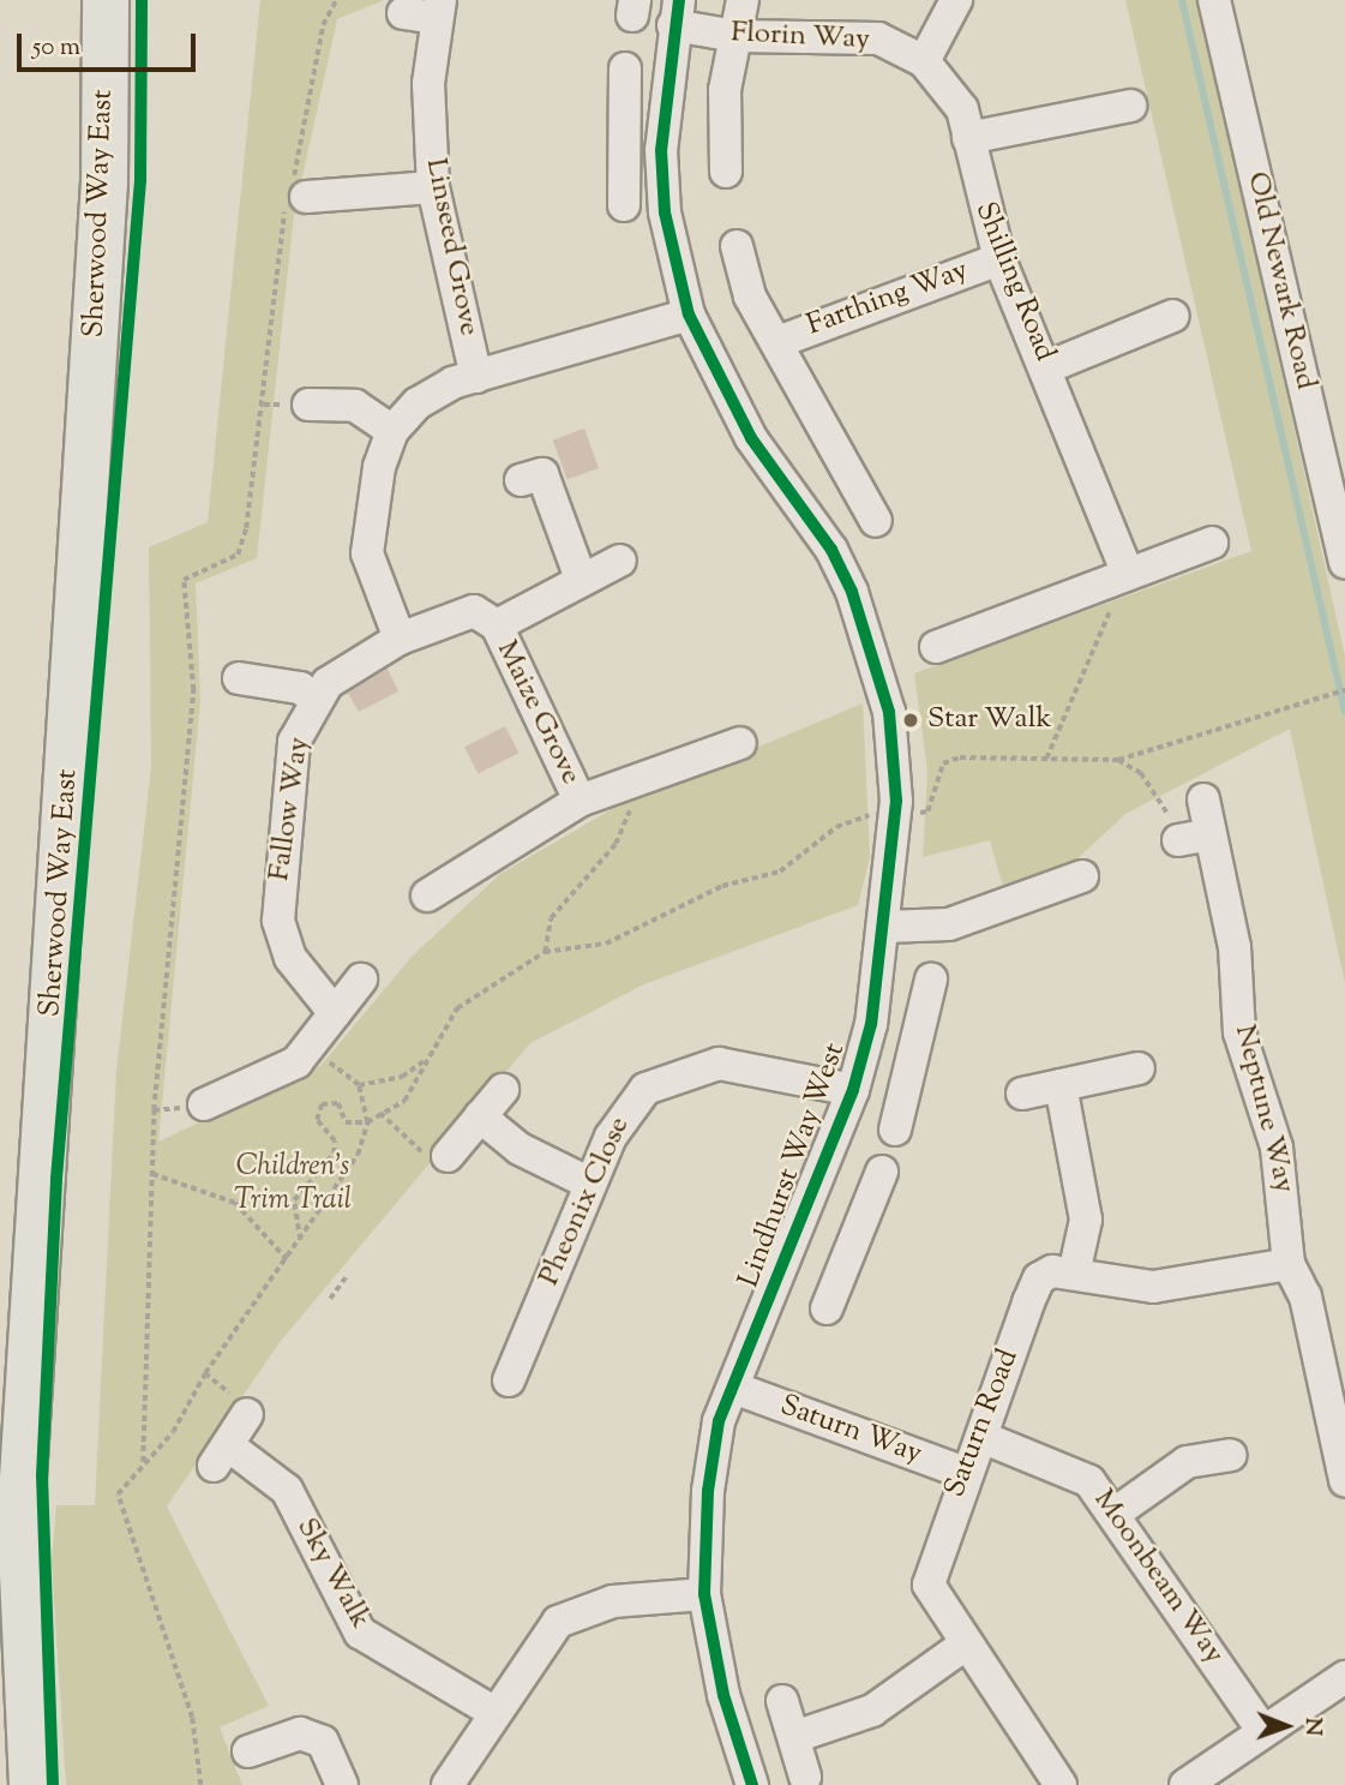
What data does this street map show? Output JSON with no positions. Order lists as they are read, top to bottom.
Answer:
{
  "streets": {
    "highway": ["Sherwood Way East"],
    "street": [
      "Florin Way",
      "Linseed Grove",
      "Old Newark Road",
      "Shilling Road",
      "Farthing Way",
      "Maize Grove",
      "Fallow Way",
      "Neptune Way",
      "Lindhurst Way West",
      "Pheonix Close",
      "Saturn Road",
      "Saturn Way",
      "Sky Walk",
      "Moonbeam Way"
    ]
  },
  "crossings": [
    ["Florin Way", "Shilling Road"],
    ["Florin Way", "Lindhurst Way West"],
    ["Shilling Road", "Farthing Way"],
    ["Maize Grove", "Fallow Way"],
    ["Lindhurst Way West", "Pheonix Close"],
    ["Lindhurst Way West", "Saturn Way"],
    ["Saturn Road", "Saturn Way"],
    ["Saturn Road", "Moonbeam Way"]
  ],
  "parks": ["Children's Trim Trail"],
  "places": ["Star Walk"],
  "scale_bar": "50 m",
  "north": "right"
}
